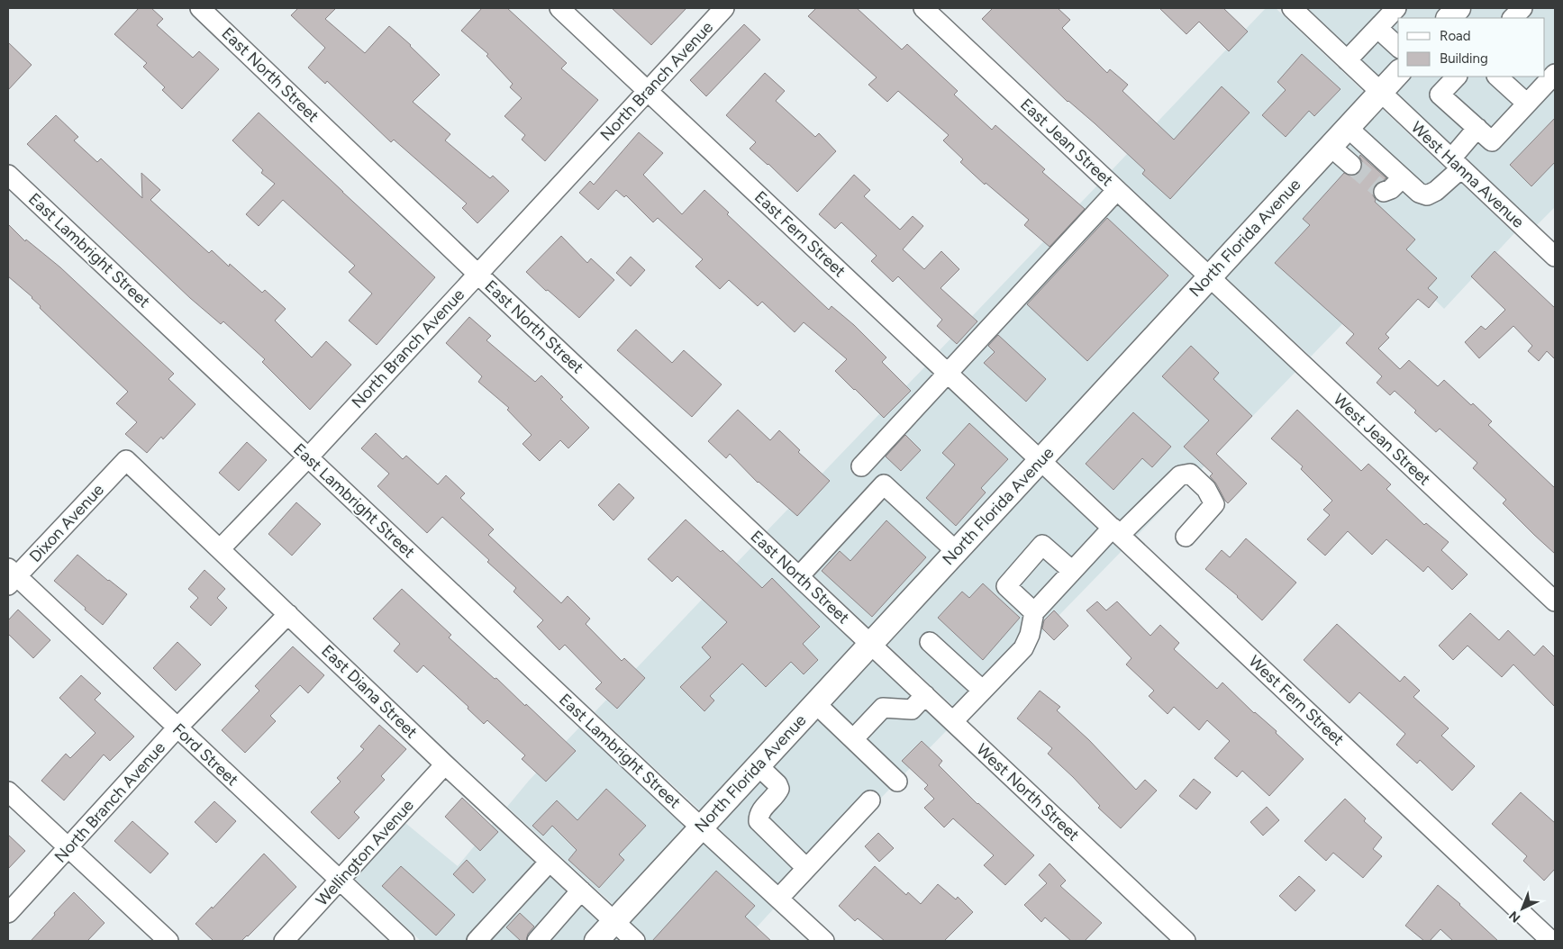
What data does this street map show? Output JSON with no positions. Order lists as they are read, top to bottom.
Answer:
{
  "streets": {
    "main road": ["North Florida Avenue"],
    "street": [
      "East North Street",
      "North Branch Avenue",
      "East Jean Street",
      "West Hanna Avenue",
      "East Fern Street",
      "East Lambright Street",
      "West Jean Street",
      "Dixon Avenue",
      "East Diana Street",
      "West Fern Street",
      "Ford Street",
      "West North Street",
      "Wellington Avenue"
    ]
  },
  "crossings": [
    ["East North Street", "North Branch Avenue"],
    ["East North Street", "North Florida Avenue"],
    ["East North Street", "West North Street"],
    ["North Branch Avenue", "East Fern Street"],
    ["North Branch Avenue", "East Lambright Street"],
    ["North Branch Avenue", "East Diana Street"],
    ["North Branch Avenue", "Ford Street"],
    ["East Jean Street", "North Florida Avenue"],
    ["East Jean Street", "West Jean Street"],
    ["West Hanna Avenue", "North Florida Avenue"],
    ["East Fern Street", "North Florida Avenue"],
    ["East Fern Street", "West Fern Street"],
    ["North Florida Avenue", "East Lambright Street"],
    ["North Florida Avenue", "West Jean Street"],
    ["North Florida Avenue", "East Diana Street"],
    ["North Florida Avenue", "West Fern Street"],
    ["North Florida Avenue", "West North Street"],
    ["Dixon Avenue", "East Diana Street"],
    ["Dixon Avenue", "Ford Street"],
    ["East Diana Street", "Wellington Avenue"],
    ["Ford Street", "Wellington Avenue"]
  ],
  "legend": ["Road", "Building"],
  "north": "bottom left"
}
